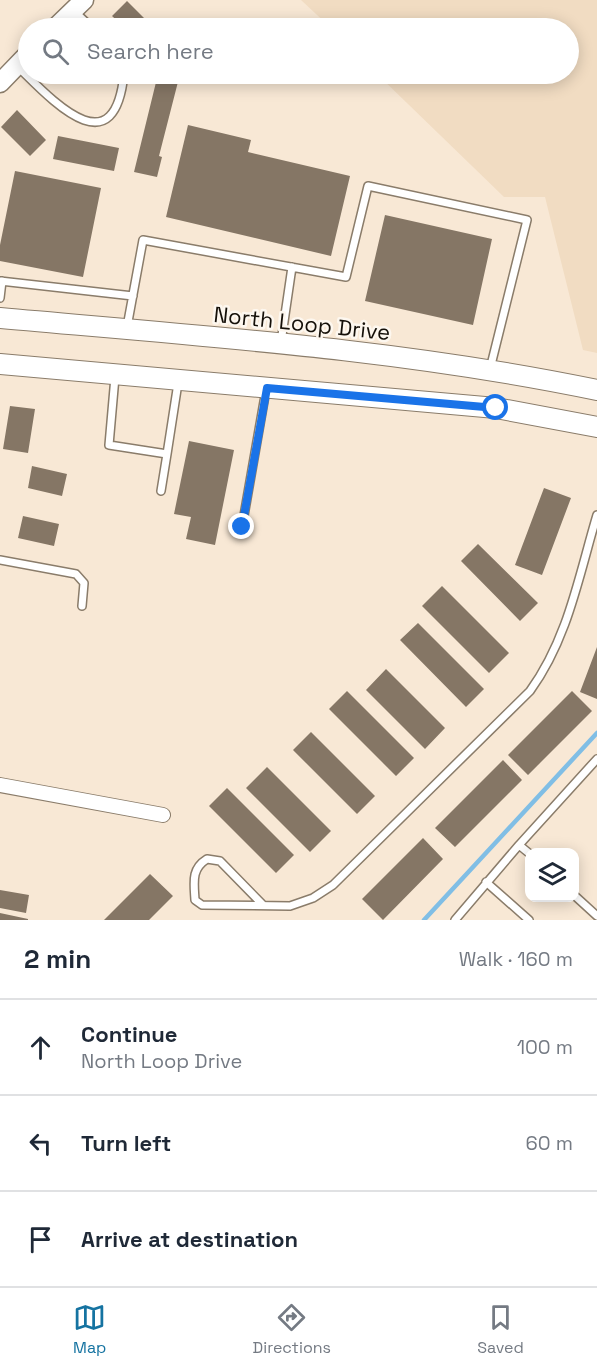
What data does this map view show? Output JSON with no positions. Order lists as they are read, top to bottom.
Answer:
{
  "streets": {
    "main road": ["North Loop Drive"]
  },
  "page": {
    "search": "Search here",
    "heading": ["2 min", "Walk · 160 m"],
    "list": [
      ["Continue", "North Loop Drive", "100 m"],
      ["Turn left", "60 m"],
      "Arrive at destination"
    ],
    "nav": ["Map", "Directions", "Saved"]
  }
}
